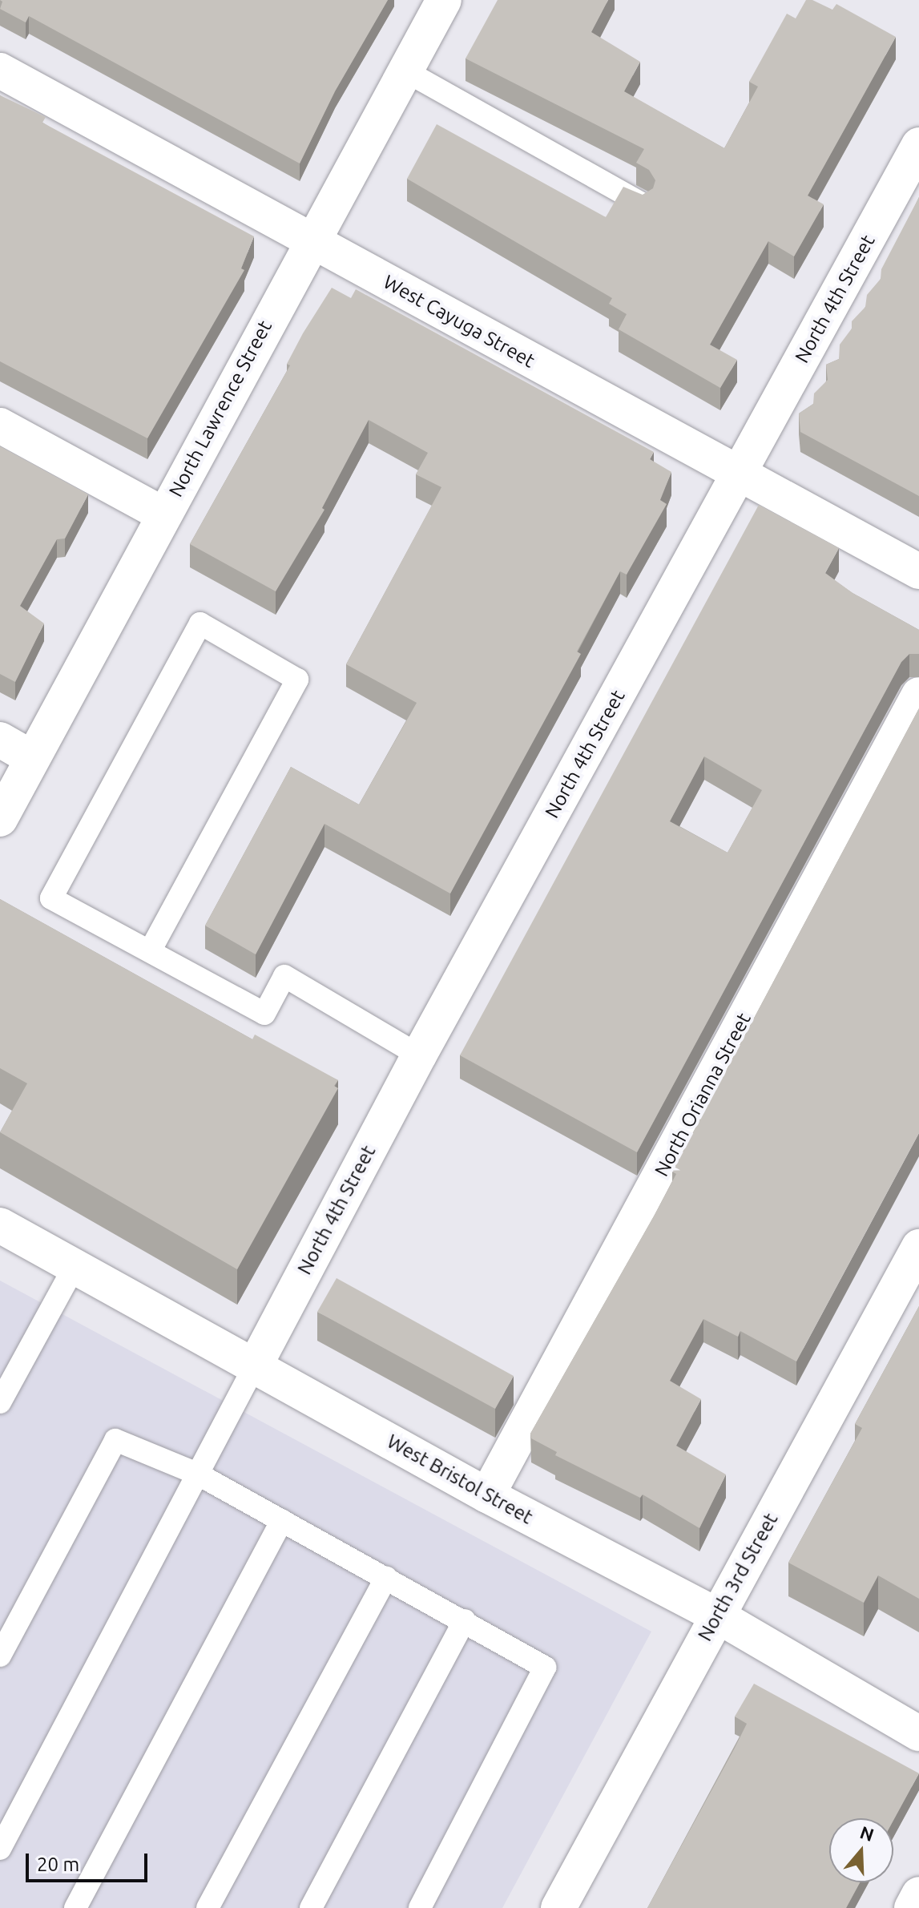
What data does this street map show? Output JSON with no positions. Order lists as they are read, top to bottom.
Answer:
{
  "streets": {
    "street": [
      "North 4th Street",
      "West Cayuga Street",
      "North Lawrence Street",
      "North Orianna Street",
      "West Bristol Street",
      "North 3rd Street"
    ]
  },
  "crossings": [
    ["North 4th Street", "West Cayuga Street"],
    ["North 4th Street", "West Bristol Street"],
    ["West Cayuga Street", "North Lawrence Street"],
    ["North Orianna Street", "West Bristol Street"],
    ["West Bristol Street", "North 3rd Street"]
  ],
  "scale_bar": "20 m",
  "north": "top"
}
